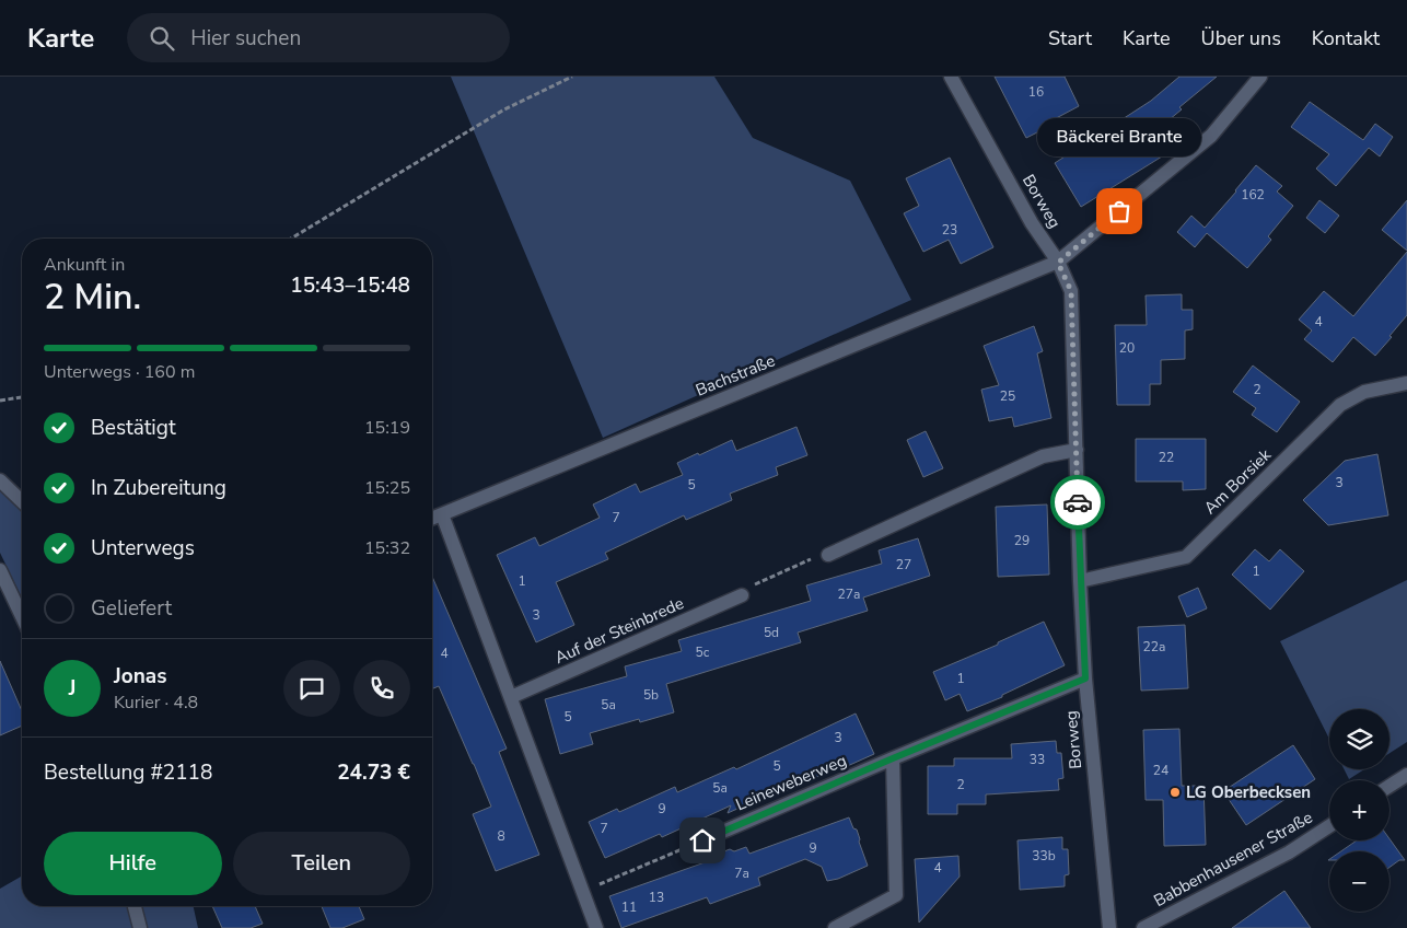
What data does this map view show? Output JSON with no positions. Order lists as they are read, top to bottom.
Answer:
{
  "streets": {
    "street": [
      "Borweg",
      "Bachstraße",
      "Am Borsiek",
      "Auf der Steinbrede",
      "Leineweberweg",
      "Babbenhausener Straße"
    ]
  },
  "crossings": [
    ["Borweg", "Bachstraße"],
    ["Borweg", "Am Borsiek"],
    ["Borweg", "Leineweberweg"]
  ],
  "places": ["Bäckerei Brante", "LG Oberbecksen"],
  "house_numbers": [
    "16",
    "162",
    "23",
    "4",
    "20",
    "2",
    "25",
    "22",
    "3",
    "5",
    "7",
    "29",
    "27",
    "1",
    "1",
    "27a",
    "3",
    "5d",
    "22a",
    "5c",
    "4",
    "1",
    "5b",
    "5a",
    "5",
    "3",
    "33",
    "5",
    "24",
    "2",
    "5a",
    "9",
    "7",
    "8",
    "9",
    "33b",
    "4",
    "7a",
    "13",
    "11"
  ],
  "page": {
    "header": "Karte",
    "search": "Hier suchen",
    "nav": [
      "Start",
      "Karte",
      "Über uns",
      "Kontakt"
    ],
    "bubble": "Bäckerei Brante",
    "heading": ["2 Min.", "Ankunft in", "15:43–15:48"],
    "panel": [
      "Jonas",
      "Kurier · 4.8",
      "Bestellung #2118",
      "24.73 €"
    ],
    "bar": "Unterwegs · 160 m",
    "list": [
      ["Bestätigt", "15:19"],
      ["In Zubereitung", "15:25"],
      ["Unterwegs", "15:32"],
      "Geliefert"
    ],
    "round": "J",
    "map_buttons": ["+", "−"],
    "buttons": ["Hilfe", "Teilen"]
  }
}
